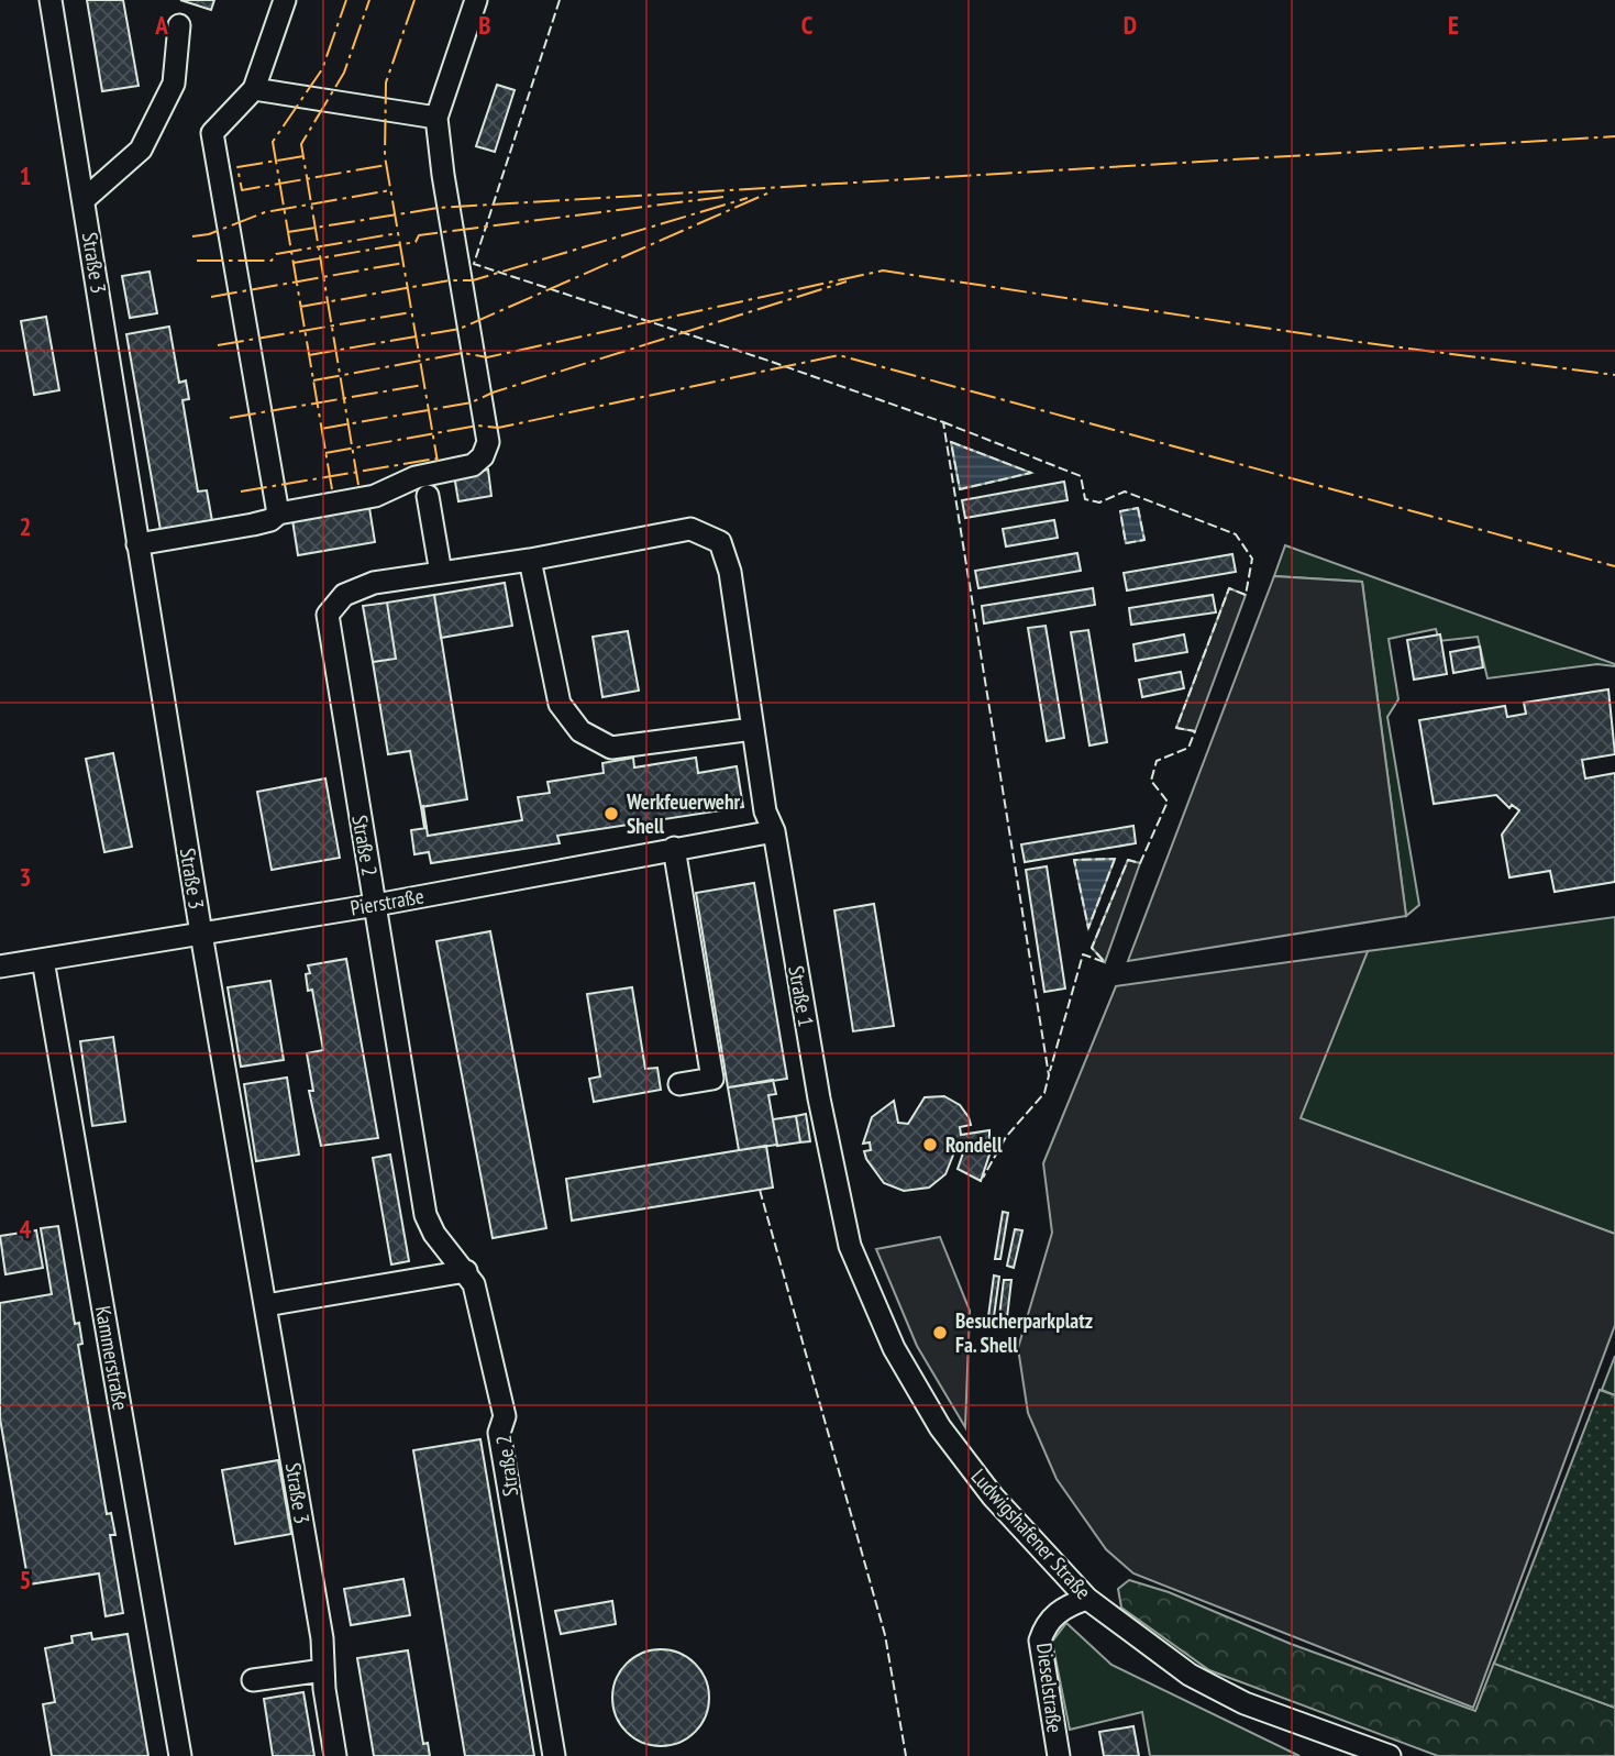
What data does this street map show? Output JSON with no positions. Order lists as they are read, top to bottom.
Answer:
{
  "streets": {
    "street": [
      "Straße 3",
      "Straße 2",
      "Pierstraße",
      "Straße 1",
      "Kammerstraße",
      "Ludwigshafener Straße",
      "Dieselstraße"
    ]
  },
  "crossings": [
    ["Straße 3", "Pierstraße"],
    ["Straße 2", "Pierstraße"],
    ["Straße 2", "Straße 1"],
    ["Pierstraße", "Straße 1"],
    ["Pierstraße", "Kammerstraße"],
    ["Straße 1", "Ludwigshafener Straße"],
    ["Ludwigshafener Straße", "Dieselstraße"]
  ],
  "places": ["Werkfeuerwehr Shell", "Rondell", "Besucherparkplatz Fa. Shell"],
  "grid": {
    "columns": [
      "A",
      "B",
      "C",
      "D",
      "E"
    ],
    "rows": [
      "1",
      "2",
      "3",
      "4",
      "5"
    ]
  }
}
